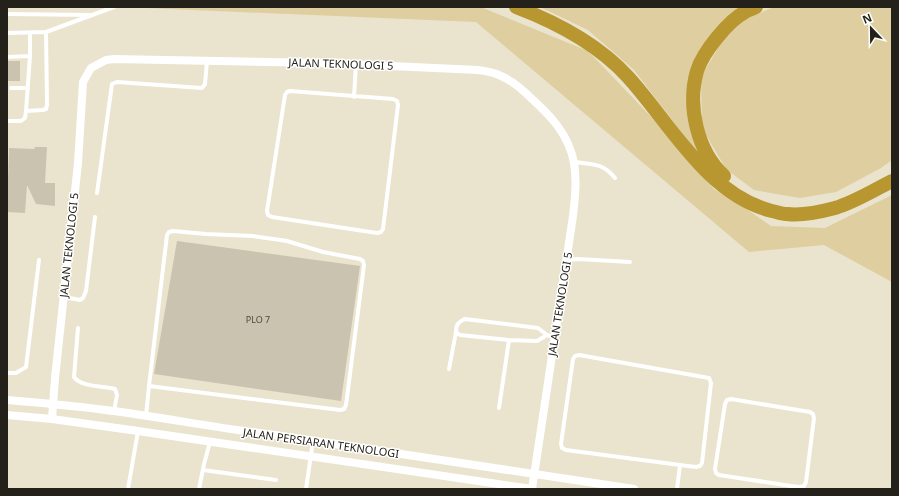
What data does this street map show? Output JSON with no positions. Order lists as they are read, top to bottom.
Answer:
{
  "streets": {
    "street": ["JALAN TEKNOLOGI 5", "JALAN PERSIARAN TEKNOLOGI"]
  },
  "crossings": [
    ["JALAN TEKNOLOGI 5", "JALAN PERSIARAN TEKNOLOGI"]
  ],
  "house_numbers": ["PLO 7"],
  "north": "top"
}
